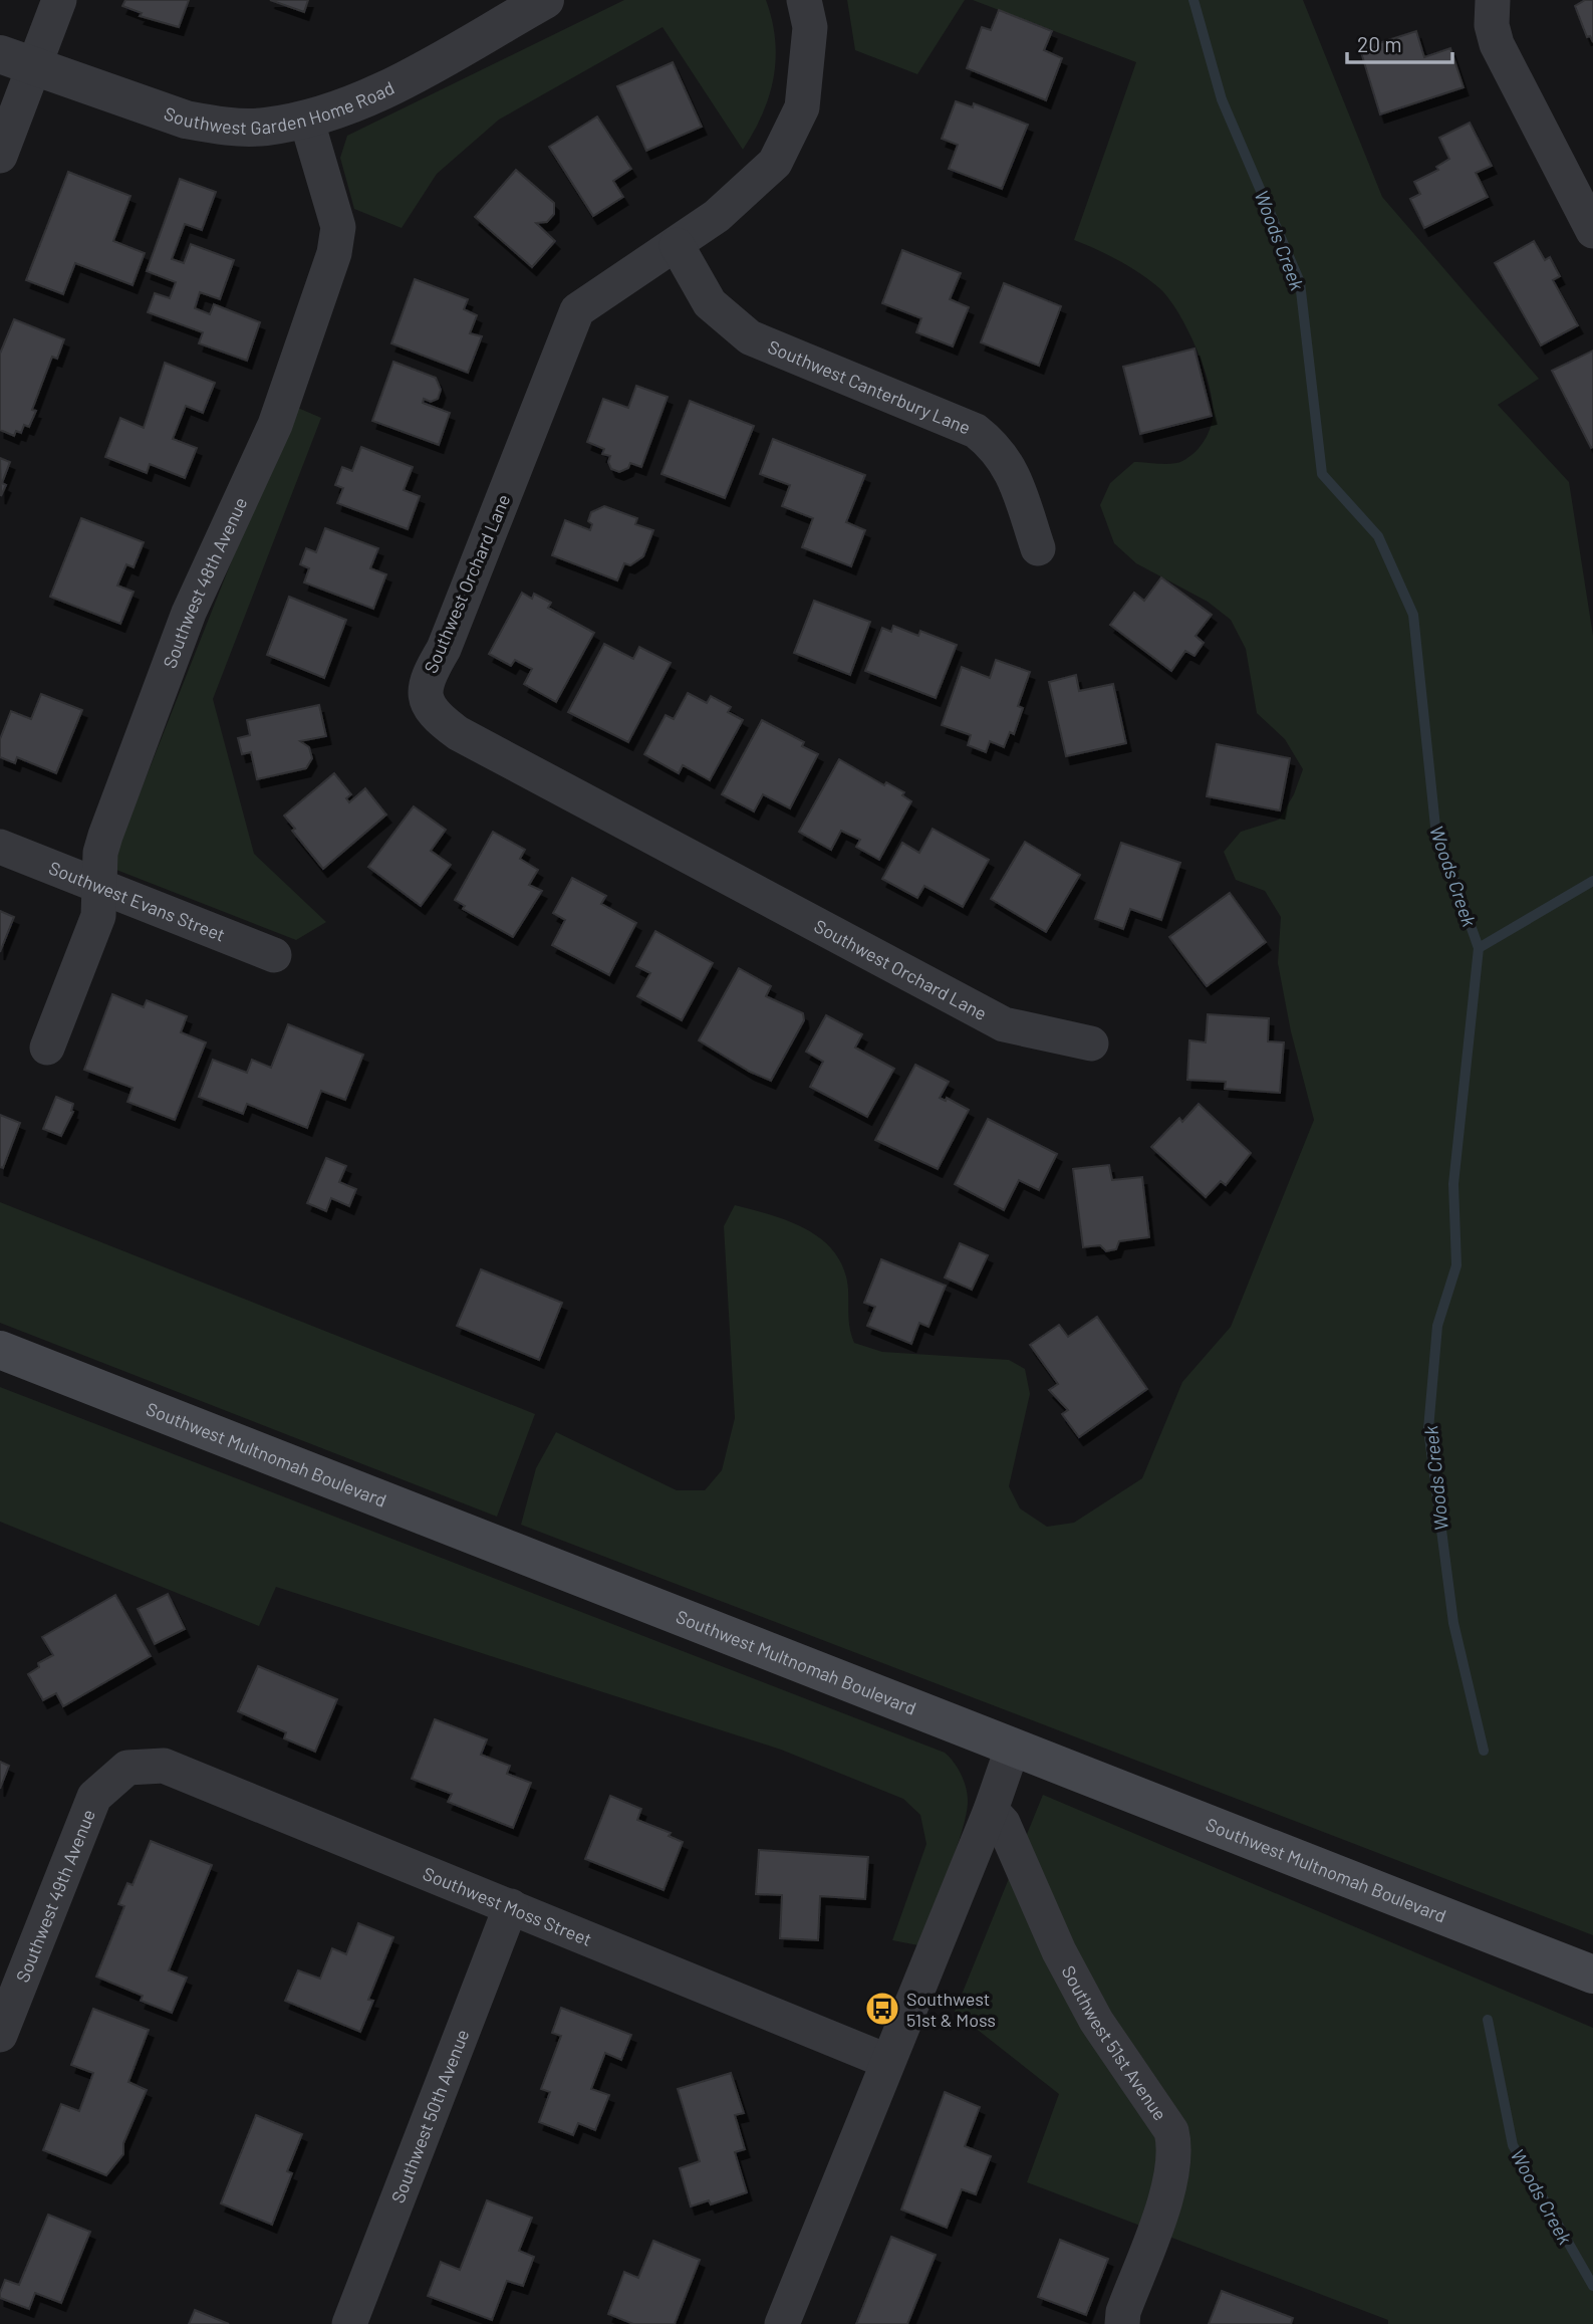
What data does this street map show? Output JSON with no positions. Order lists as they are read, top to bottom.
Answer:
{
  "streets": {
    "main road": ["Southwest Multnomah Boulevard"],
    "street": [
      "Southwest Garden Home Road",
      "Southwest Canterbury Lane",
      "Southwest 48th Avenue",
      "Southwest Orchard Lane",
      "Southwest Evans Street",
      "Southwest 49th Avenue",
      "Southwest Moss Street",
      "Southwest 51st Avenue",
      "Southwest 50th Avenue"
    ]
  },
  "crossings": [
    ["Southwest Garden Home Road", "Southwest 48th Avenue"],
    ["Southwest Canterbury Lane", "Southwest Orchard Lane"],
    ["Southwest 48th Avenue", "Southwest Evans Street"],
    ["Southwest 49th Avenue", "Southwest Moss Street"],
    ["Southwest Moss Street", "Southwest 50th Avenue"]
  ],
  "water": ["Woods Creek"],
  "places": {
    "bus stop": ["Southwest 51st & Moss"]
  },
  "scale_bar": "20 m"
}
